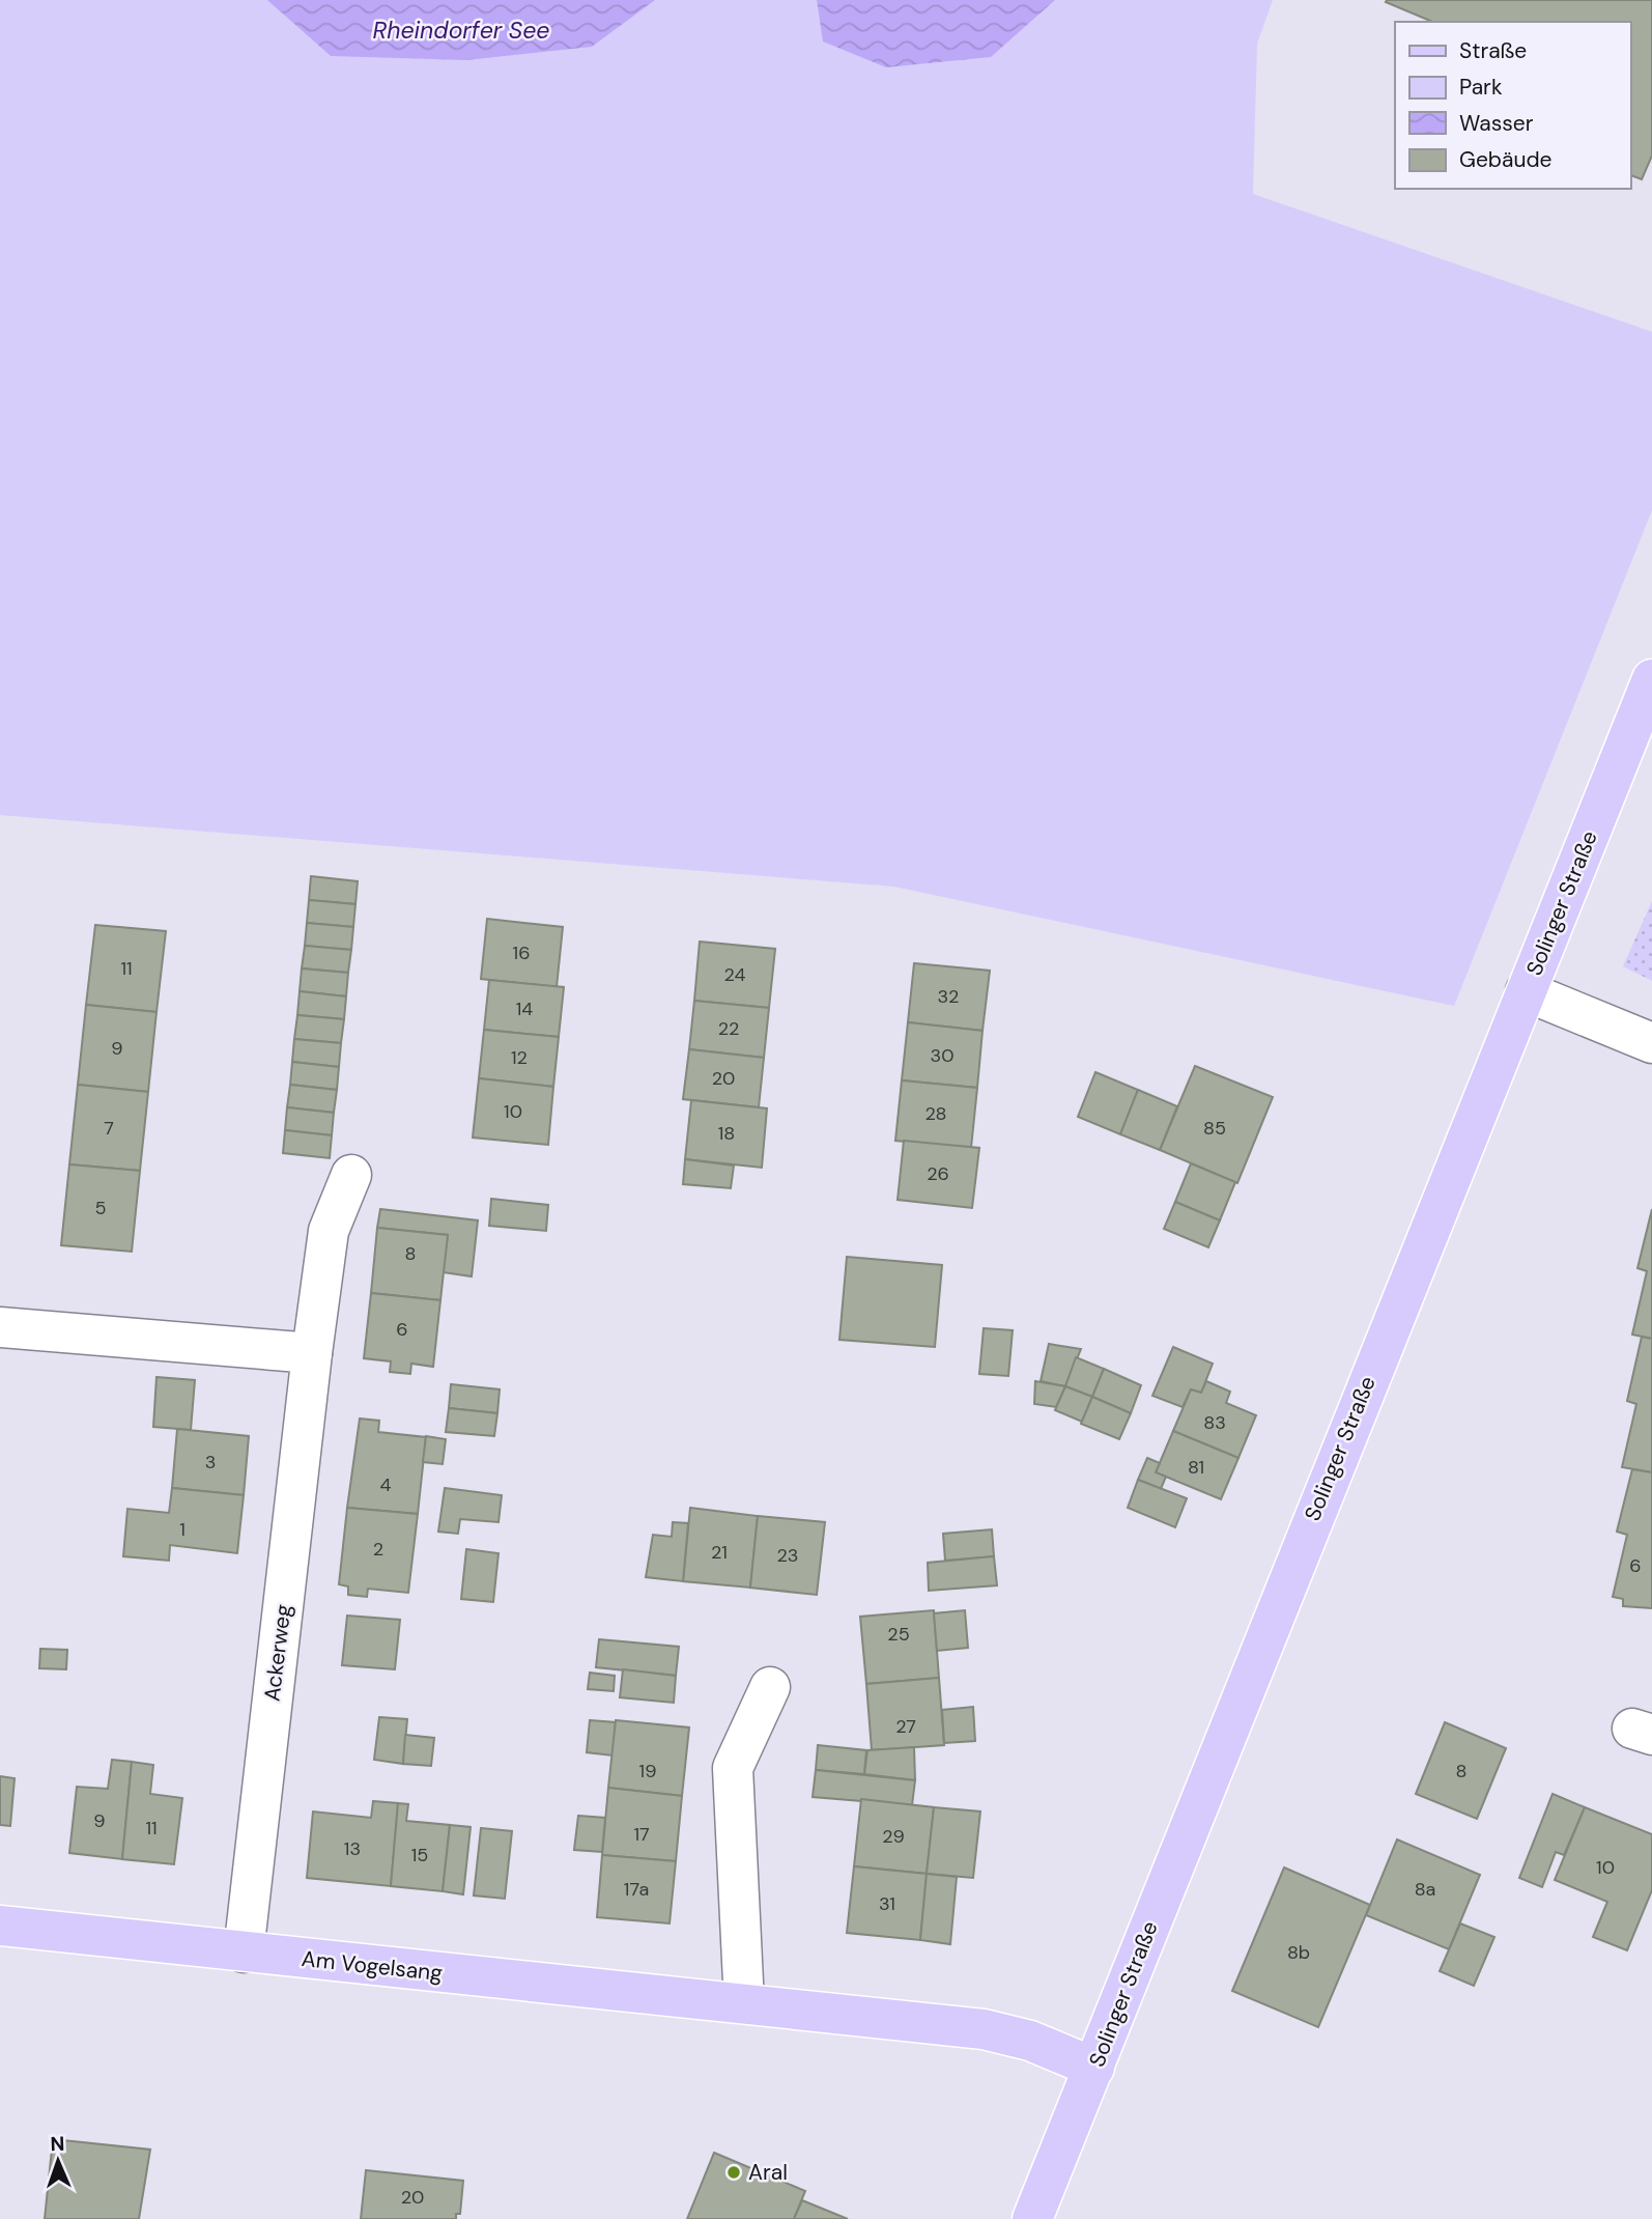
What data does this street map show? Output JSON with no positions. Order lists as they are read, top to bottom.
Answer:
{
  "streets": {
    "main road": ["Solinger Straße", "Am Vogelsang"],
    "street": ["Ackerweg"]
  },
  "crossings": [
    ["Solinger Straße", "Am Vogelsang"],
    ["Ackerweg", "Am Vogelsang"]
  ],
  "water": ["Rheindorfer See"],
  "places": ["Aral"],
  "house_numbers": [
    "16",
    "11",
    "24",
    "32",
    "14",
    "22",
    "9",
    "30",
    "12",
    "20",
    "10",
    "28",
    "7",
    "85",
    "18",
    "26",
    "5",
    "8",
    "6",
    "83",
    "3",
    "81",
    "4",
    "1",
    "2",
    "21",
    "23",
    "6",
    "25",
    "27",
    "19",
    "8",
    "9",
    "11",
    "17",
    "29",
    "13",
    "15",
    "10",
    "17a",
    "8a",
    "31",
    "8b",
    "20"
  ],
  "legend": [
    "Straße",
    "Park",
    "Wasser",
    "Gebäude"
  ],
  "north": "top"
}
